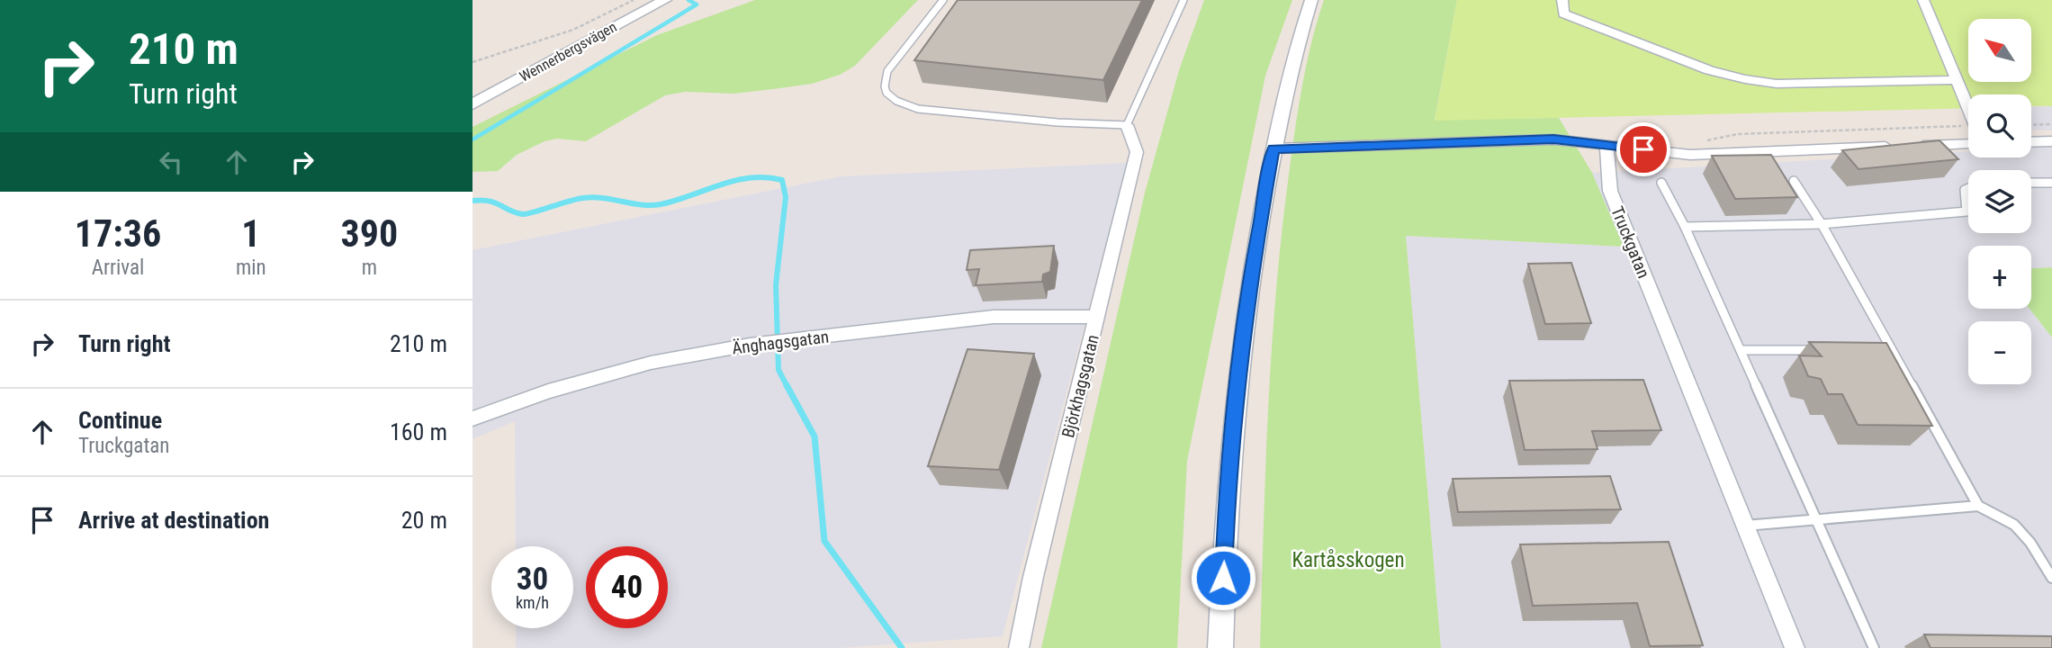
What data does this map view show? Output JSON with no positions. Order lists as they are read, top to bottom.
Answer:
{
  "streets": {
    "street": [
      "Wennerbergsvägen",
      "Truckgatan",
      "Änghagsgatan",
      "Björkhagsgatan"
    ]
  },
  "crossings": [
    ["Änghagsgatan", "Björkhagsgatan"]
  ],
  "parks": ["Kartåsskogen"],
  "north": "top left",
  "page": {
    "turn": ["210 m", "Turn right"],
    "map_buttons": ["+", "−"],
    "eta": [
      "17:36",
      "Arrival",
      "1",
      "min",
      "390",
      "m"
    ],
    "list": [
      {
        "name": "Turn right",
        "value": "210 m"
      },
      {
        "name": "Continue",
        "note": "Truckgatan",
        "value": "160 m"
      },
      {
        "name": "Arrive at destination",
        "value": "20 m"
      }
    ],
    "speed": "30 km/h",
    "limit": "40"
  }
}
